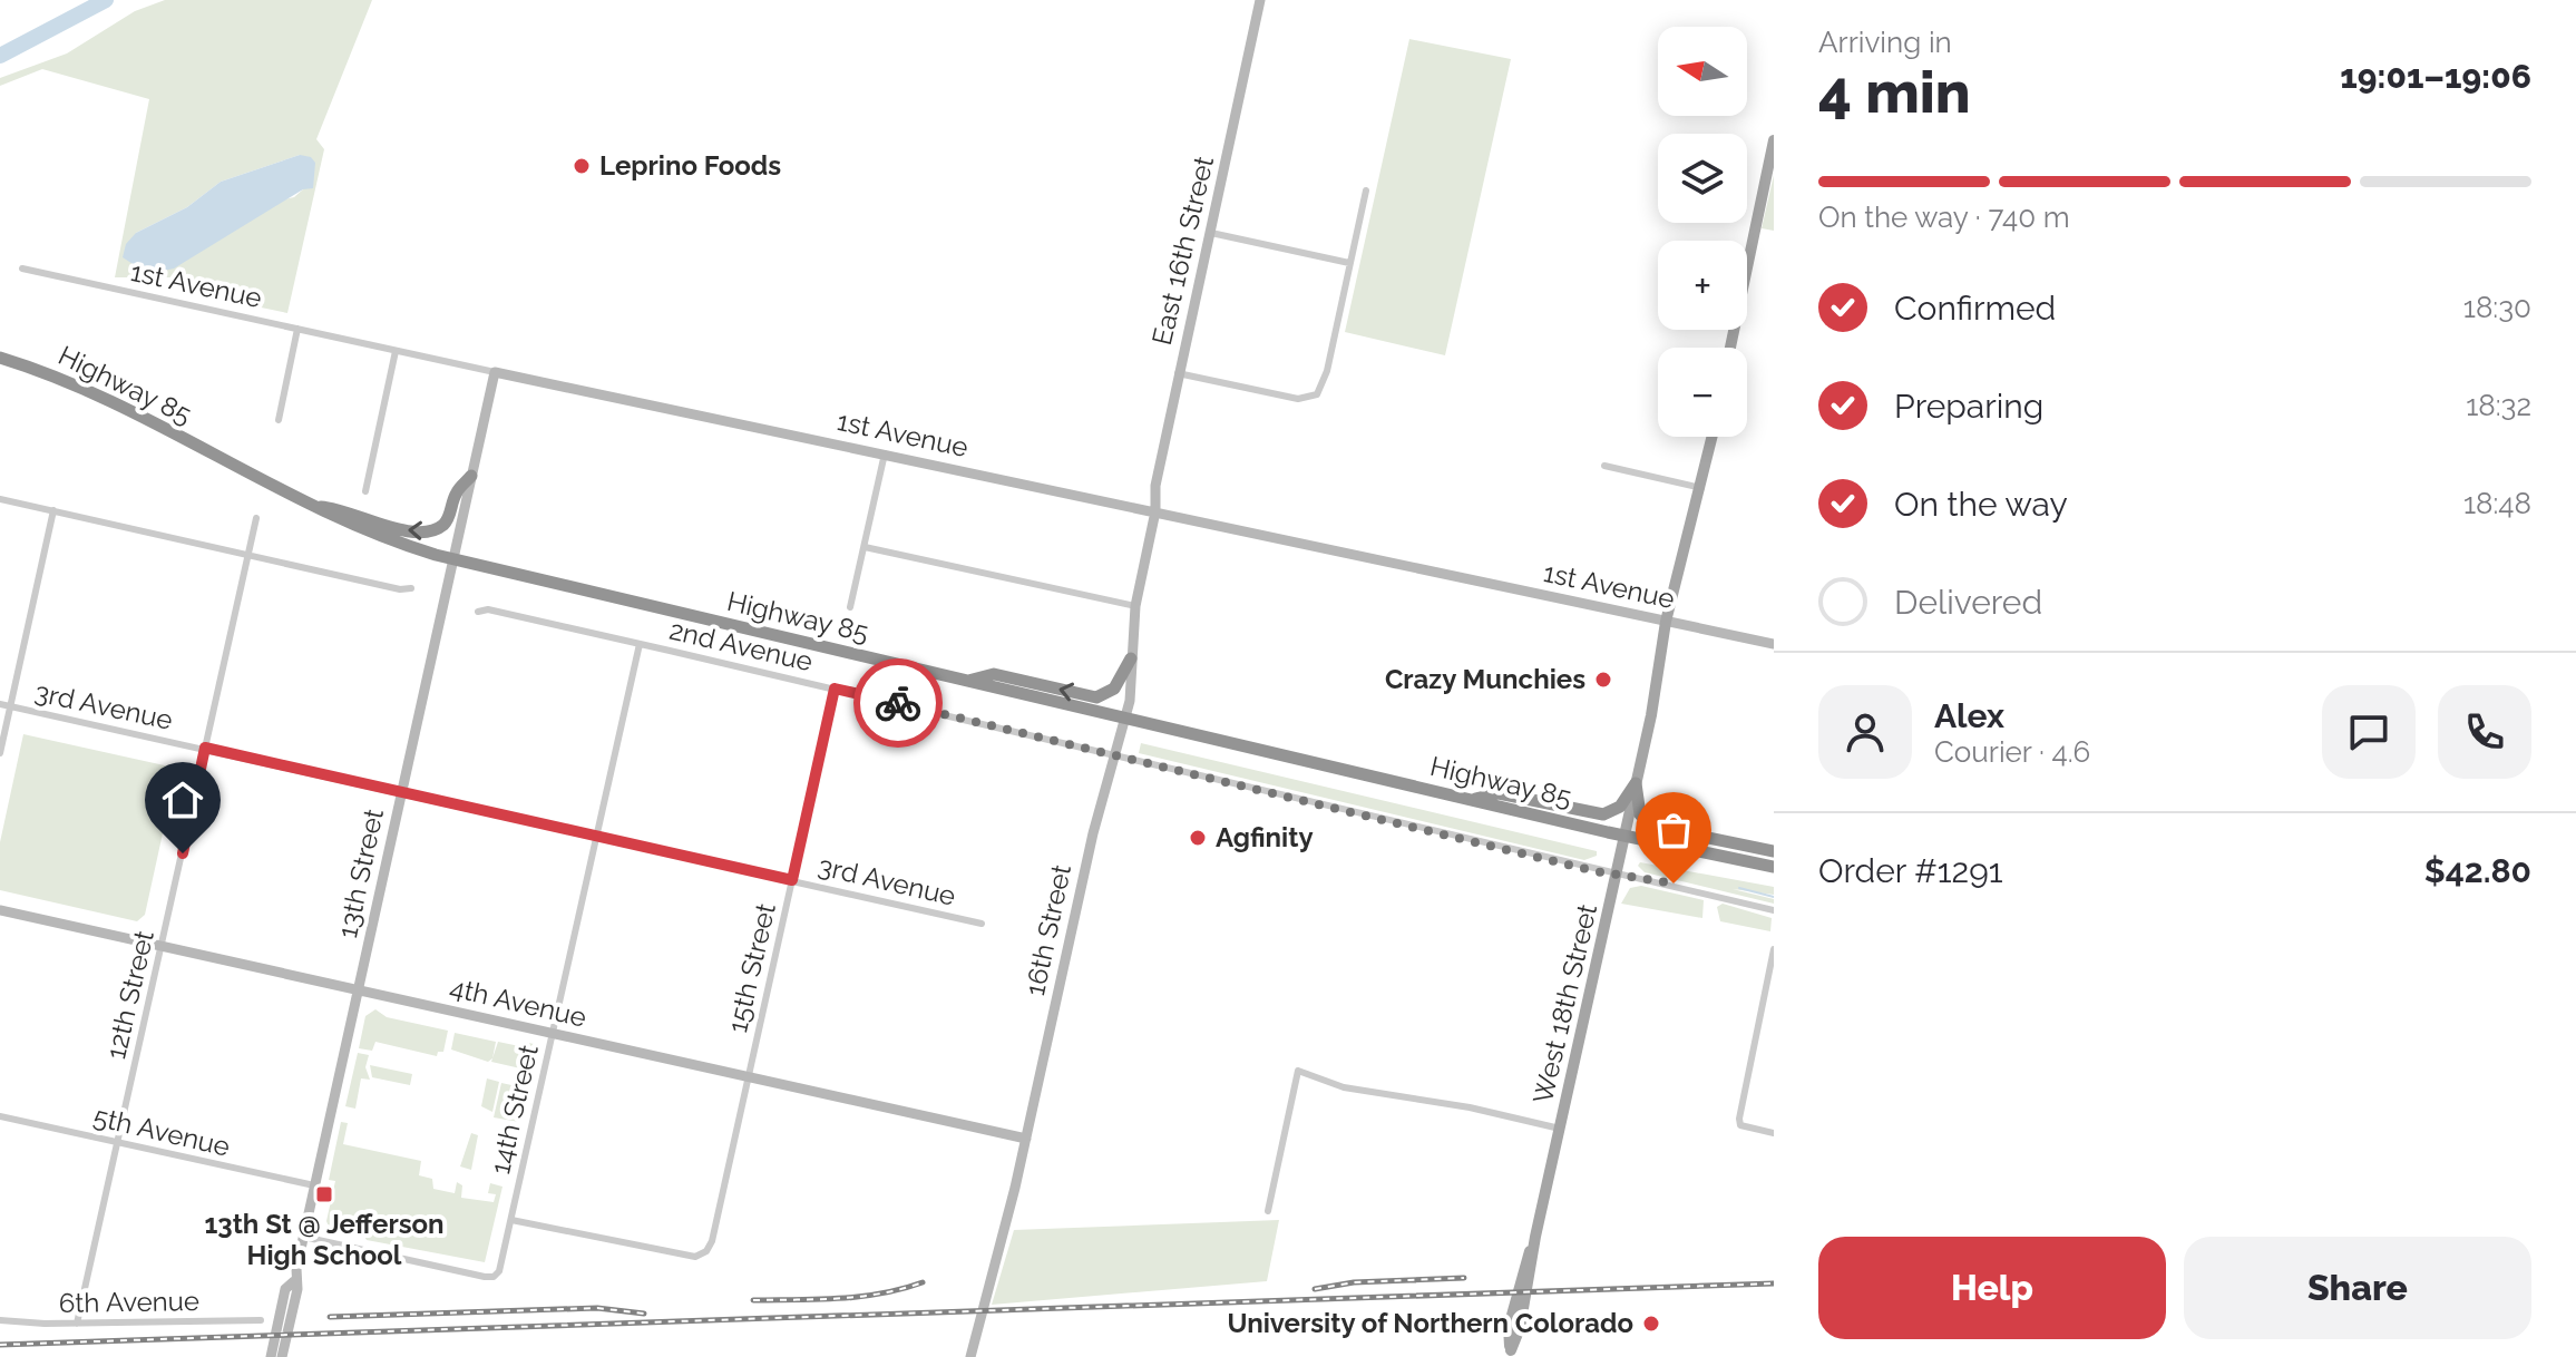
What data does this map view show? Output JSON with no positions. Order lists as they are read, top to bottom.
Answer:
{
  "streets": {
    "highway": ["Highway 85"],
    "main road": ["West 18th Street"],
    "street": [
      "East 16th Street",
      "1st Avenue",
      "2nd Avenue",
      "3rd Avenue",
      "13th Street",
      "16th Street",
      "15th Street",
      "12th Street",
      "4th Avenue",
      "14th Street",
      "5th Avenue",
      "6th Avenue"
    ]
  },
  "crossings": [
    ["East 16th Street", "1st Avenue"],
    ["East 16th Street", "16th Street"],
    ["1st Avenue", "13th Street"],
    ["1st Avenue", "16th Street"],
    ["1st Avenue", "West 18th Street"],
    ["Highway 85", "13th Street"],
    ["Highway 85", "16th Street"],
    ["Highway 85", "West 18th Street"],
    ["2nd Avenue", "16th Street"],
    ["2nd Avenue", "15th Street"],
    ["2nd Avenue", "West 18th Street"],
    ["2nd Avenue", "14th Street"],
    ["3rd Avenue", "13th Street"],
    ["3rd Avenue", "15th Street"],
    ["3rd Avenue", "12th Street"],
    ["3rd Avenue", "14th Street"],
    ["13th Street", "4th Avenue"],
    ["13th Street", "14th Street"],
    ["13th Street", "5th Avenue"],
    ["16th Street", "4th Avenue"],
    ["15th Street", "4th Avenue"],
    ["15th Street", "14th Street"],
    ["12th Street", "4th Avenue"],
    ["12th Street", "5th Avenue"],
    ["12th Street", "6th Avenue"],
    ["4th Avenue", "14th Street"]
  ],
  "places": {
    "other": [
      "Leprino Foods",
      "Crazy Munchies",
      "Agfinity",
      "University of Northern Colorado"
    ],
    "transit": ["13th St @ Jefferson High School"]
  },
  "north": "left",
  "page": {
    "heading": ["4 min", "Arriving in", "19:01–19:06"],
    "panel": [
      "Alex",
      "Courier · 4.6",
      "Order #1291",
      "$42.80"
    ],
    "map_buttons": ["+", "−"],
    "bar": "On the way · 740 m",
    "list": [
      ["Confirmed", "18:30"],
      ["Preparing", "18:32"],
      ["On the way", "18:48"],
      "Delivered"
    ],
    "buttons": ["Help", "Share"]
  }
}
